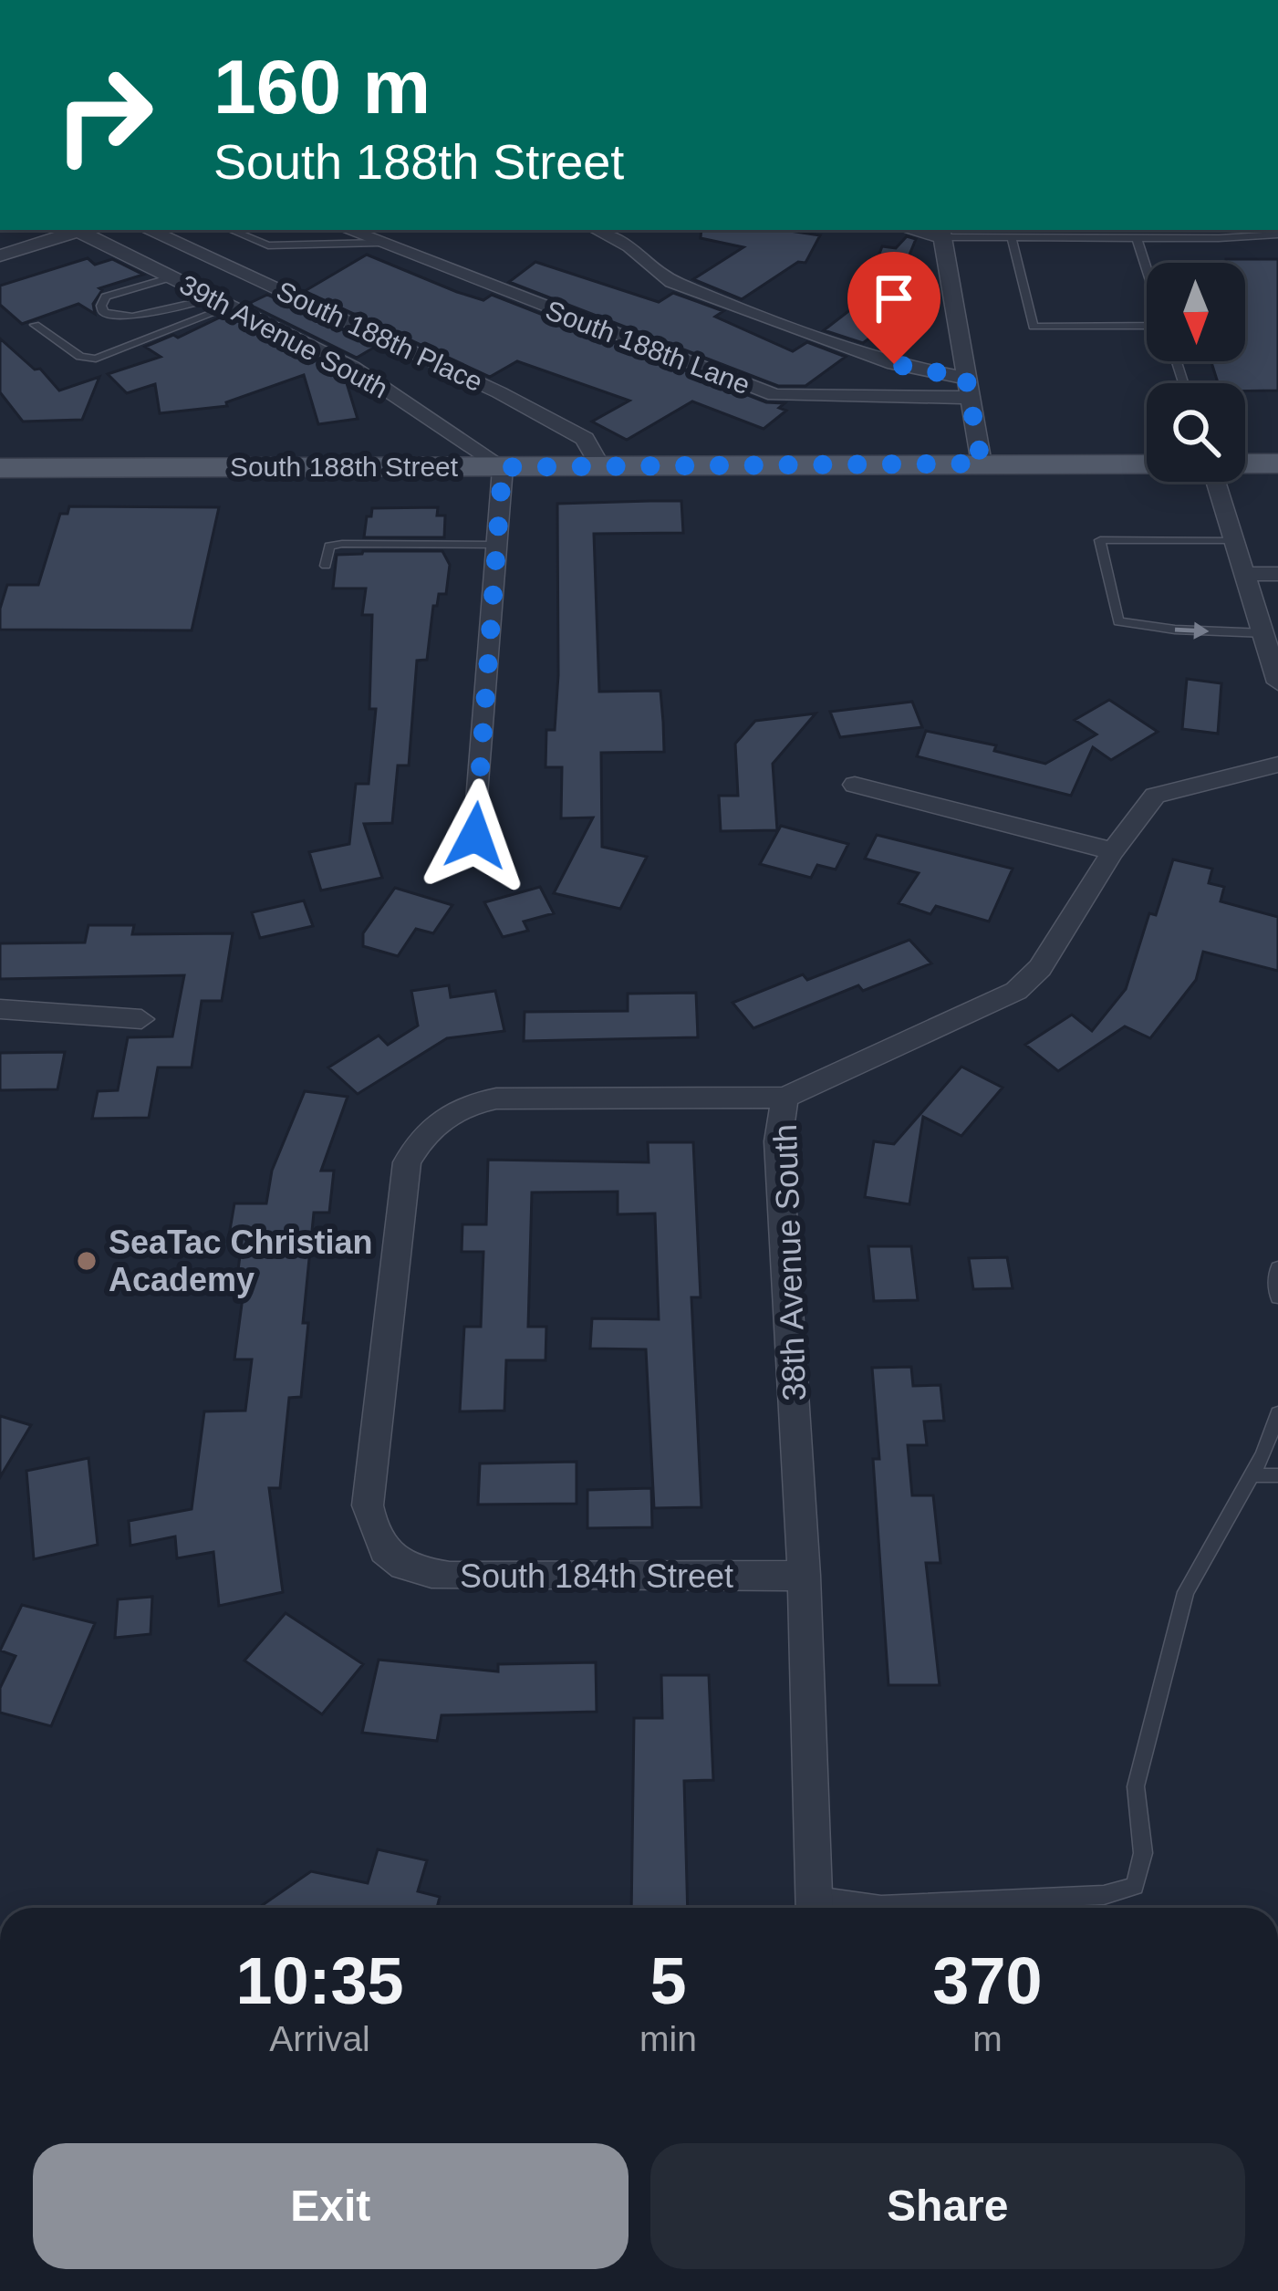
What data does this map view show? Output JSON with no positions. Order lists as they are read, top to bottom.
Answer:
{
  "streets": {
    "main road": ["South 188th Street"],
    "street": [
      "39th Avenue South",
      "South 188th Place",
      "South 188th Lane",
      "38th Avenue South",
      "South 184th Street"
    ]
  },
  "crossings": [
    ["39th Avenue South", "South 188th Street"],
    ["South 188th Place", "South 188th Street"],
    ["38th Avenue South", "South 184th Street"]
  ],
  "places": ["SeaTac Christian Academy"],
  "north": "bottom",
  "page": {
    "turn": ["160 m", "South 188th Street"],
    "eta": [
      "10:35",
      "Arrival",
      "5",
      "min",
      "370",
      "m"
    ],
    "buttons": ["Exit", "Share"]
  }
}
